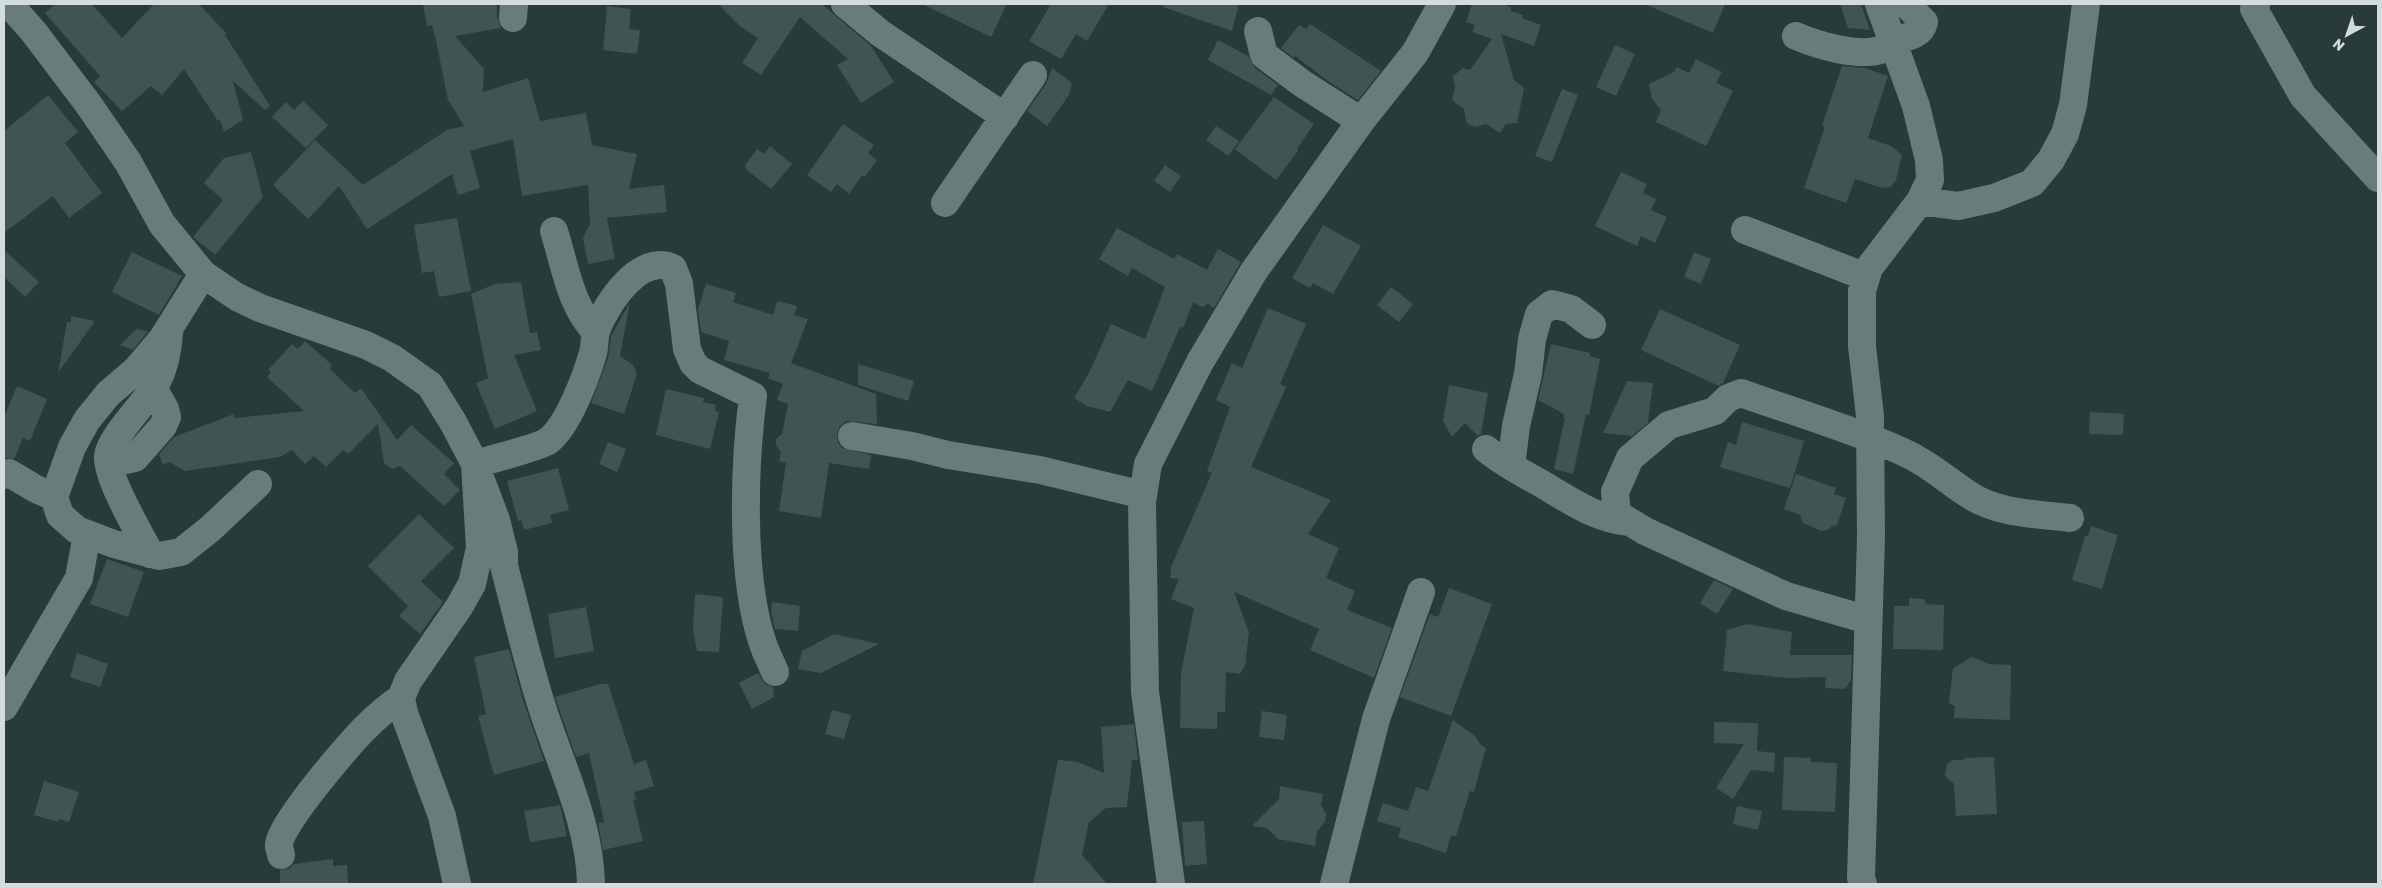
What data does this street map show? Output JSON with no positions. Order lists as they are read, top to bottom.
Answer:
{
  "north": "bottom left"
}
